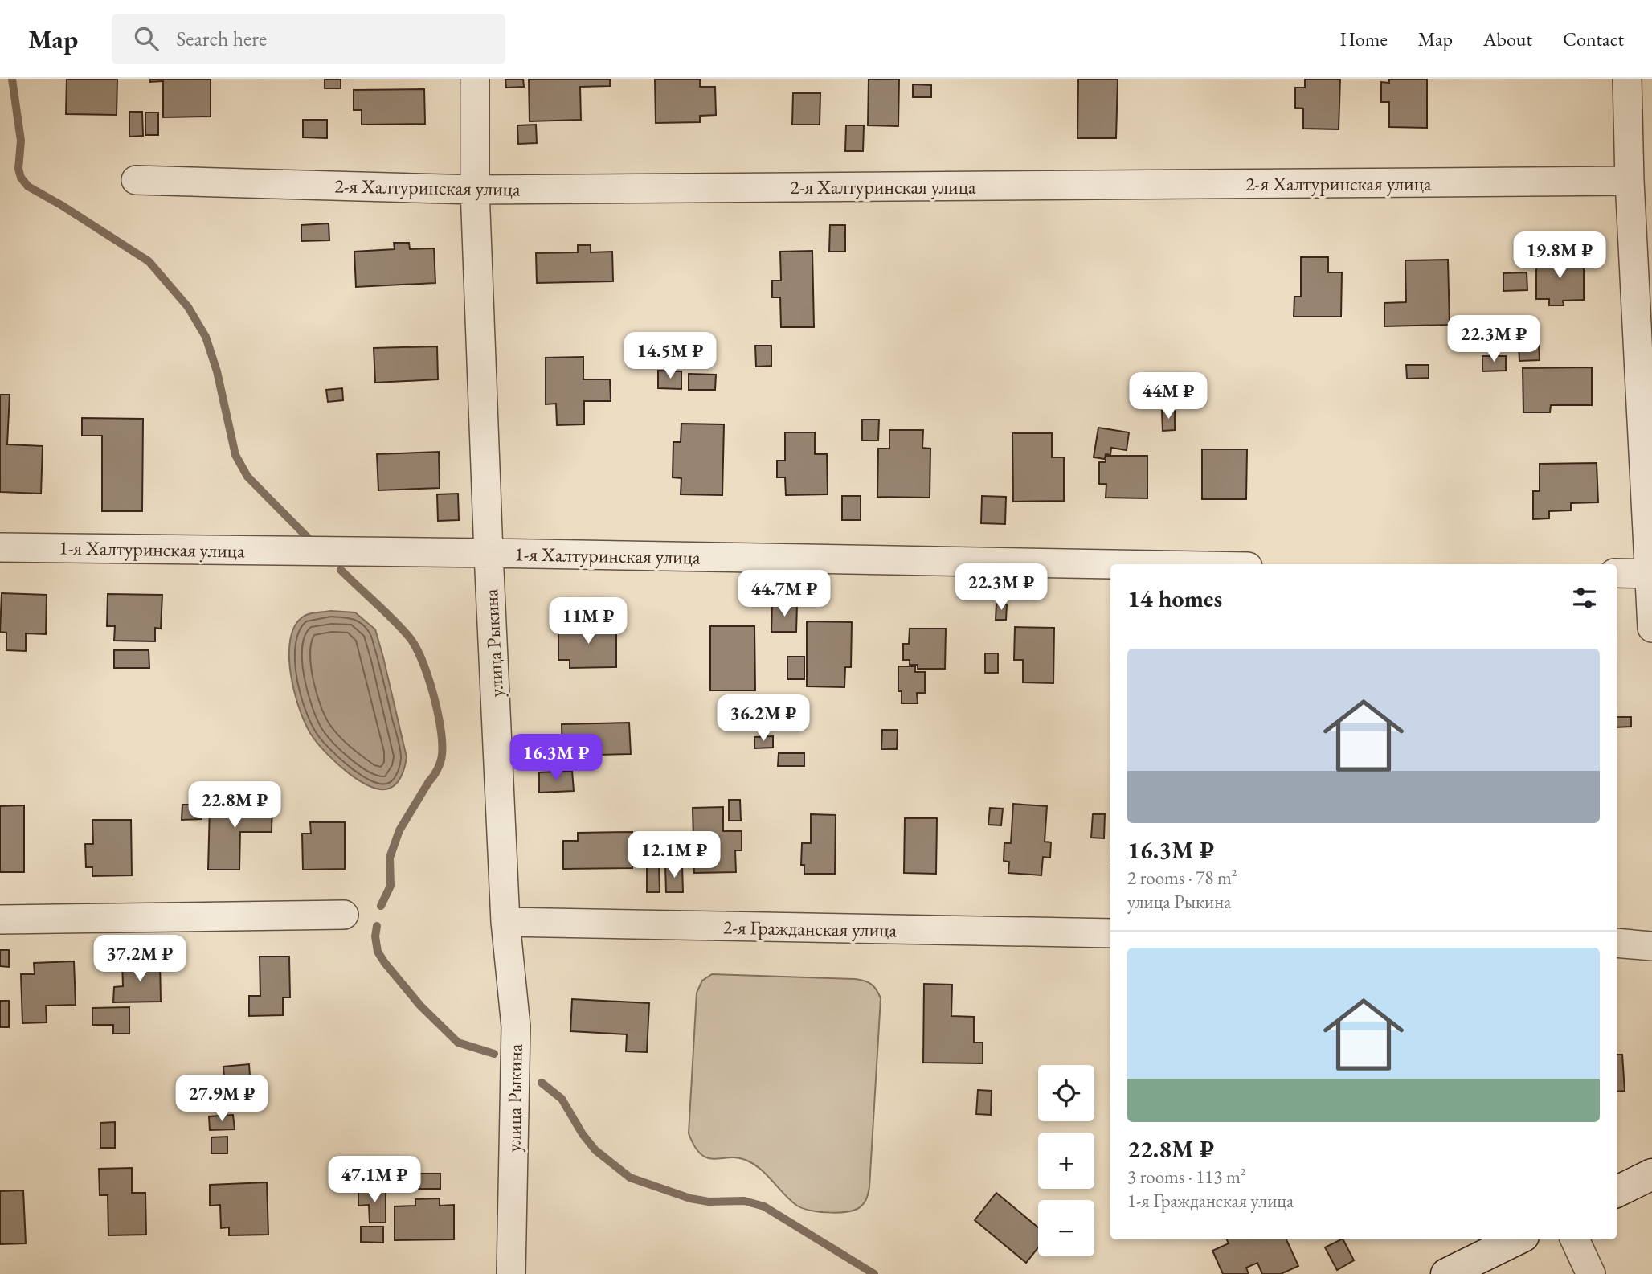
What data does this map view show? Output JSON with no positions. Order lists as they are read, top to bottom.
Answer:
{
  "streets": {
    "street": [
      "2-я Халтуринская улица",
      "1-я Халтуринская улица",
      "улица Рыкина",
      "2-я Гражданская улица"
    ]
  },
  "crossings": [
    ["2-я Халтуринская улица", "улица Рыкина"],
    ["1-я Халтуринская улица", "улица Рыкина"],
    ["улица Рыкина", "2-я Гражданская улица"]
  ],
  "page": {
    "header": "Map",
    "search": "Search here",
    "nav": [
      "Home",
      "Map",
      "About",
      "Contact"
    ],
    "price": [
      "19.8M ₽",
      "22.3M ₽",
      "14.5M ₽",
      "44M ₽",
      "22.3M ₽",
      "44.7M ₽",
      "11M ₽",
      "36.2M ₽",
      "16.3M ₽",
      "22.8M ₽",
      "12.1M ₽",
      "37.2M ₽",
      "27.9M ₽",
      "47.1M ₽"
    ],
    "heading": "14 homes",
    "list": [
      {
        "name": "16.3M ₽",
        "note": "2 rooms · 78 m² · улица Рыкина"
      },
      {
        "name": "22.8M ₽",
        "note": "3 rooms · 113 m² · 1-я Гражданская улица"
      }
    ],
    "map_buttons": ["+", "−"]
  }
}
